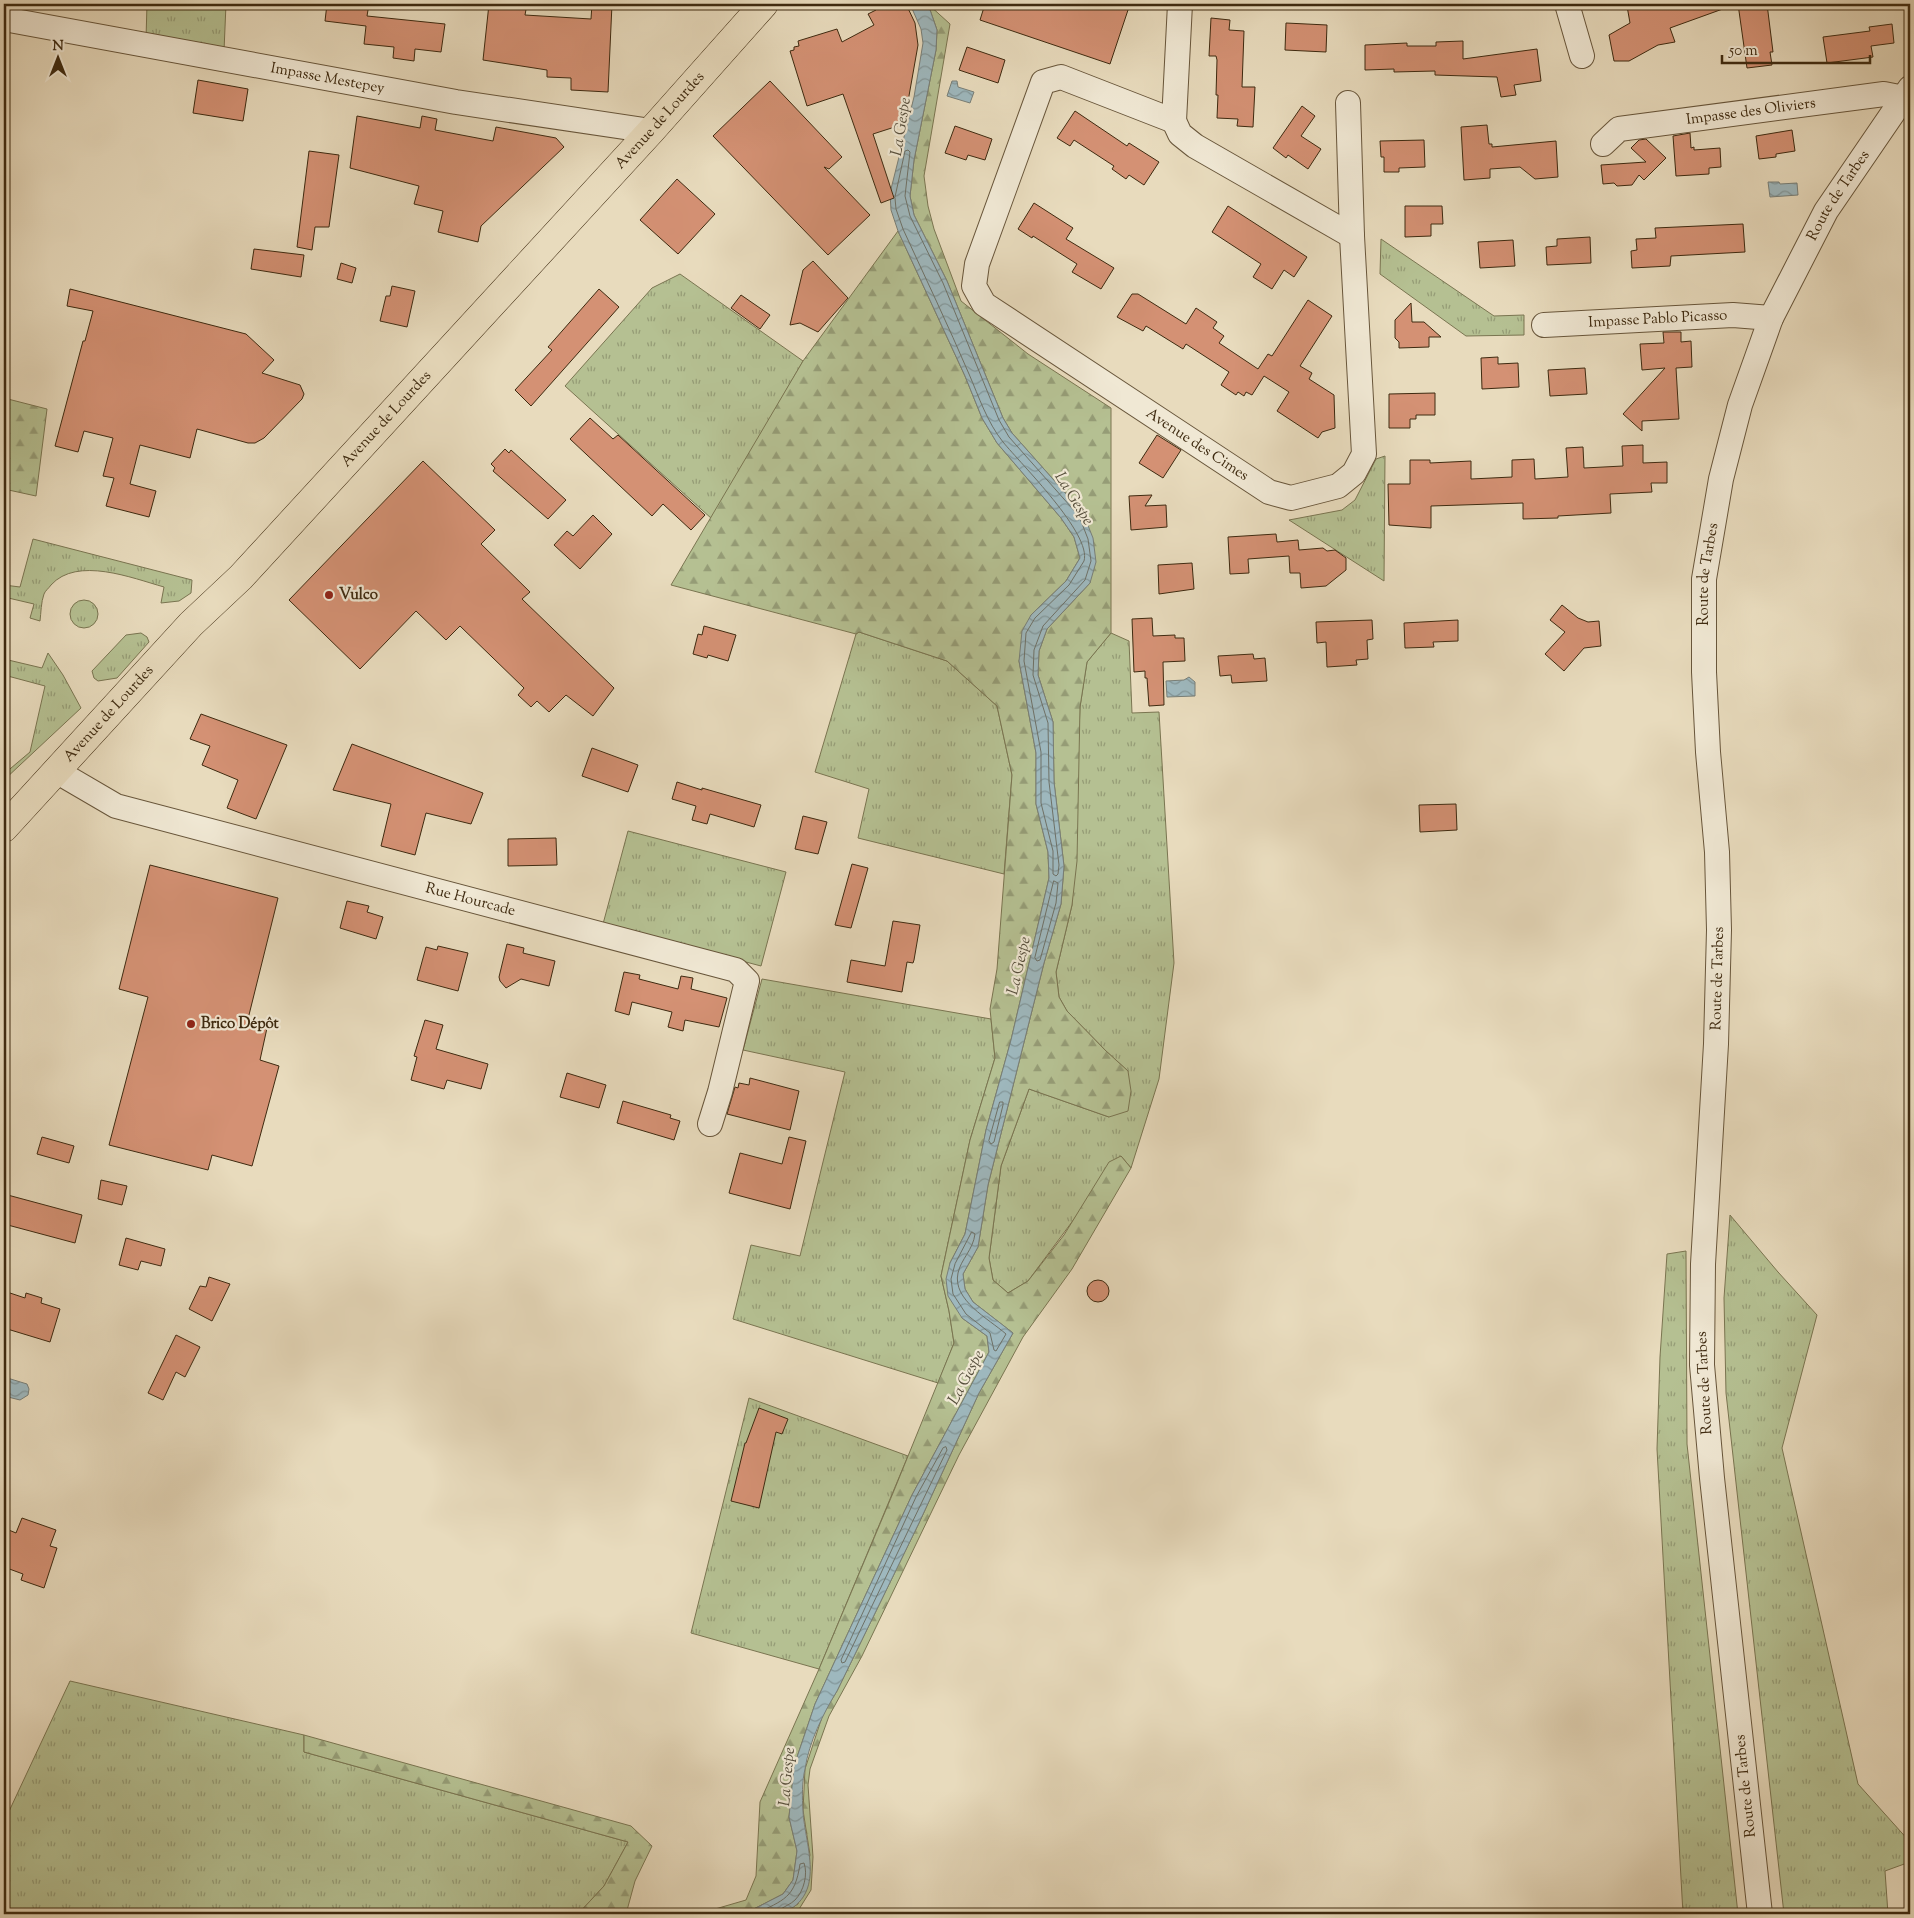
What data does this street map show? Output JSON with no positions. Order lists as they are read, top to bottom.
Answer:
{
  "streets": {
    "main road": ["Avenue de Lourdes"],
    "street": [
      "Impasse Mestepey",
      "Impasse des Oliviers",
      "Route de Tarbes",
      "Impasse Pablo Picasso",
      "Avenue des Cimes",
      "Rue Hourcade"
    ]
  },
  "crossings": [
    ["Impasse Mestepey", "Avenue de Lourdes"],
    ["Impasse des Oliviers", "Route de Tarbes"],
    ["Avenue de Lourdes", "Rue Hourcade"],
    ["Route de Tarbes", "Impasse Pablo Picasso"]
  ],
  "water": ["La Gespe"],
  "places": ["Vulco", "Brico Dépôt"],
  "scale_bar": "50 m",
  "north": "top"
}
